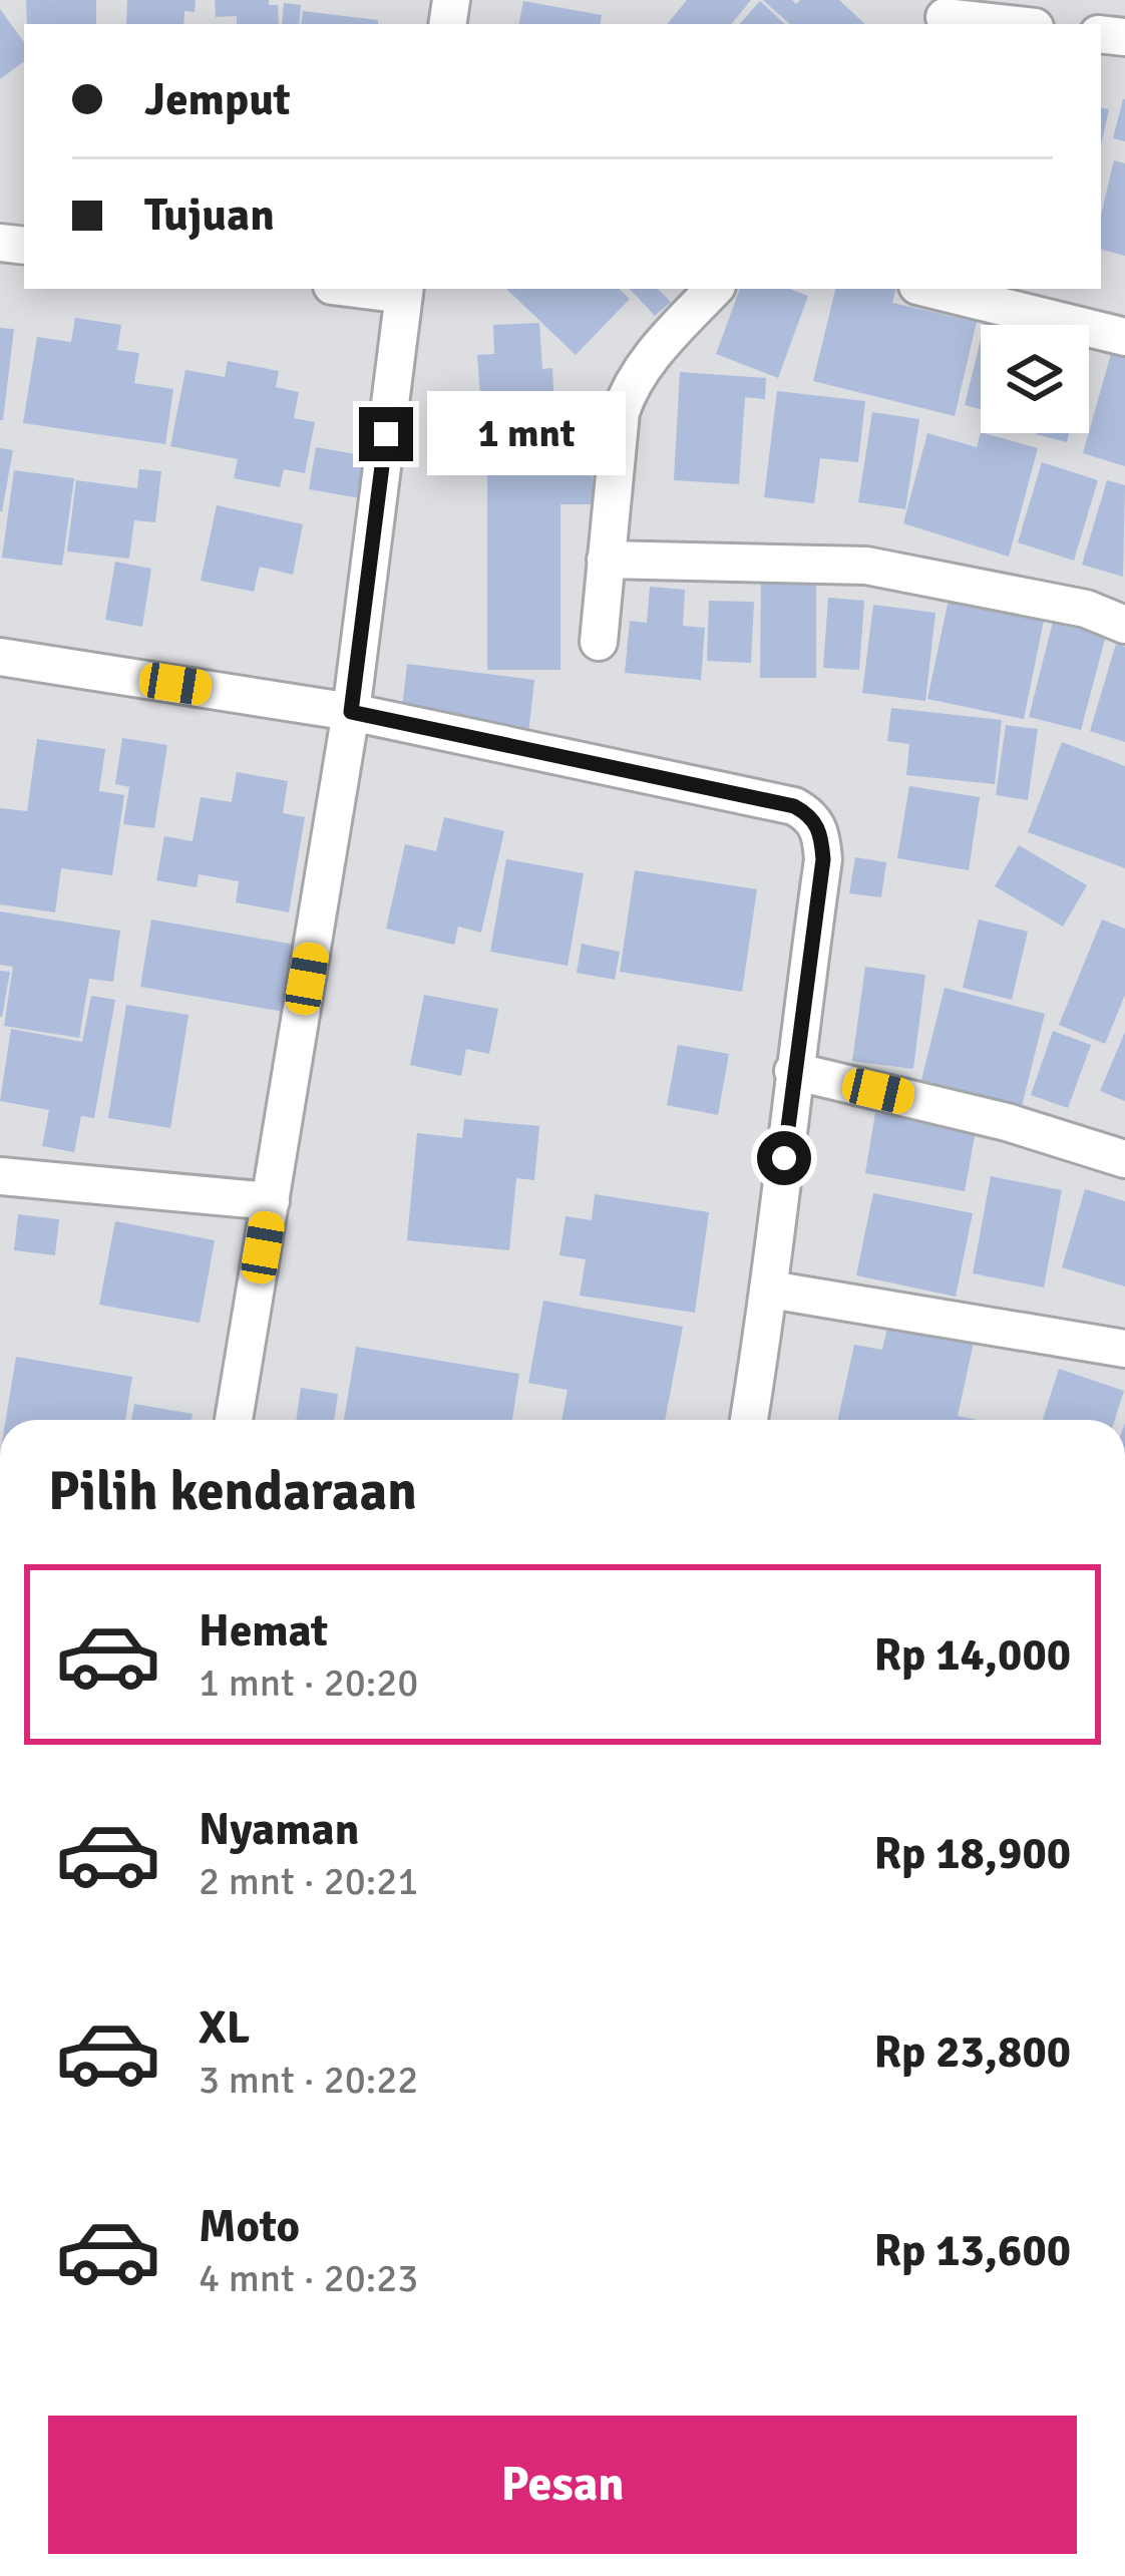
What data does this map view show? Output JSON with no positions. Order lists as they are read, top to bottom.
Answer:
{
  "page": {
    "banner": ["Jemput", "Tujuan"],
    "bubble": "1 mnt",
    "heading": "Pilih kendaraan",
    "list": [
      {
        "name": "Hemat",
        "note": "1 mnt · 20:20",
        "value": "Rp 14,000"
      },
      {
        "name": "Nyaman",
        "note": "2 mnt · 20:21",
        "value": "Rp 18,900"
      },
      {
        "name": "XL",
        "note": "3 mnt · 20:22",
        "value": "Rp 23,800"
      },
      {
        "name": "Moto",
        "note": "4 mnt · 20:23",
        "value": "Rp 13,600"
      }
    ],
    "buttons": "Pesan"
  }
}
